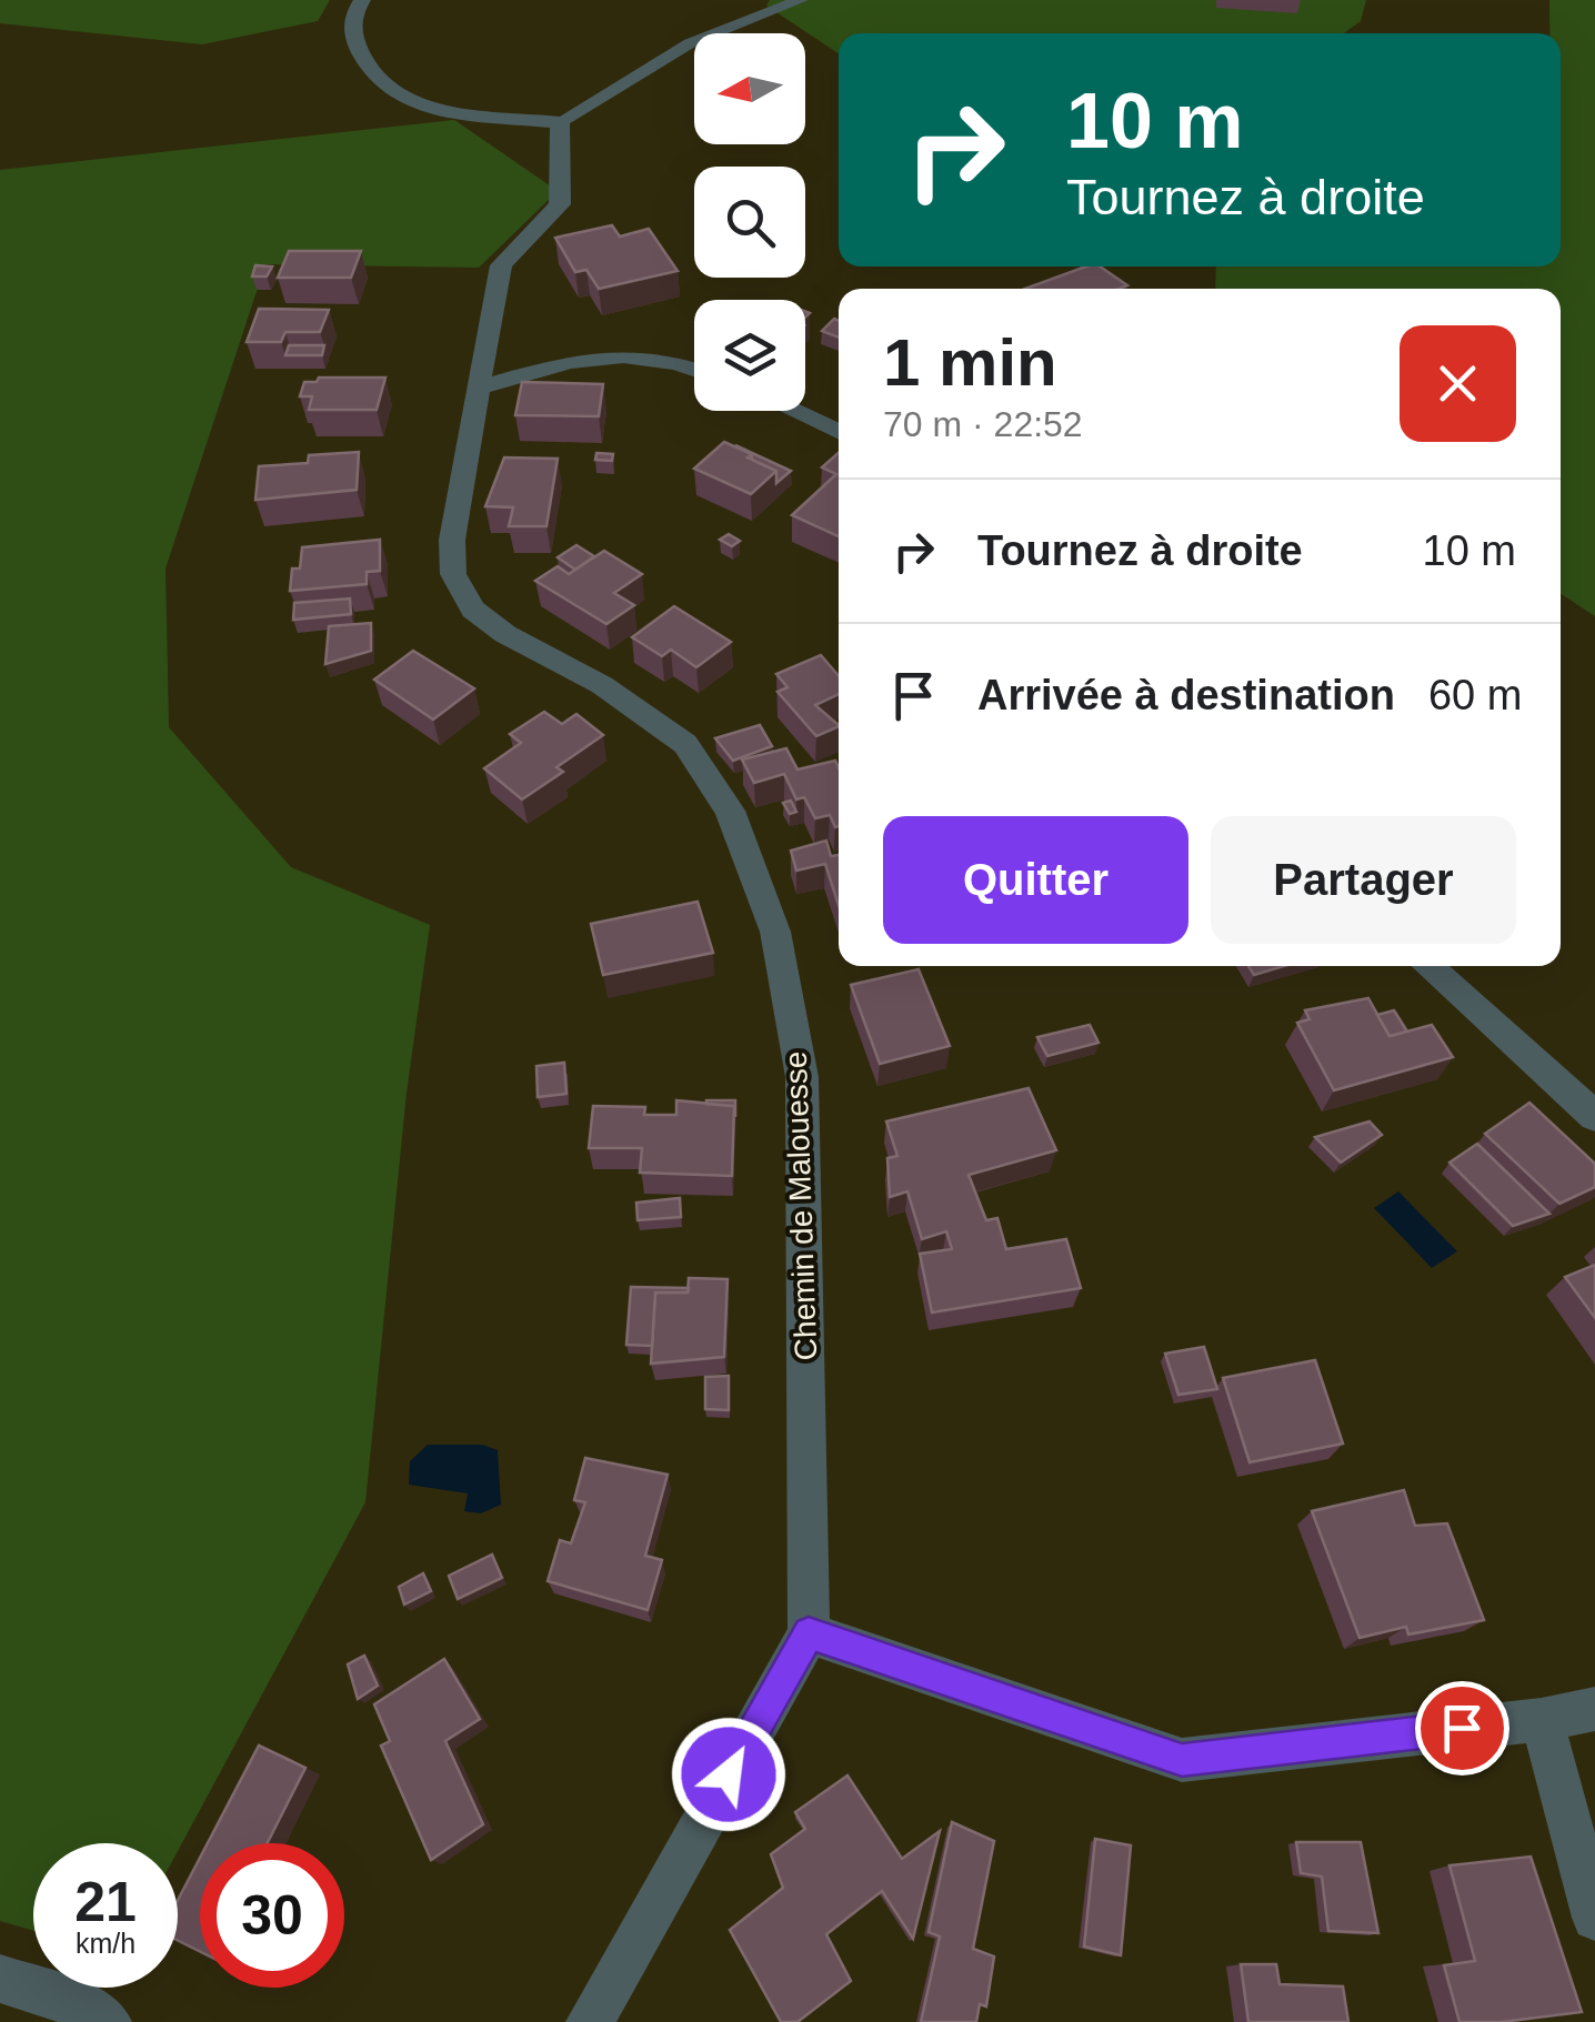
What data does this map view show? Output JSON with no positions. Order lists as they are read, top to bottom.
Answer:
{
  "streets": {
    "street": ["Chemin de Malouesse"]
  },
  "north": "left",
  "page": {
    "turn": ["10 m", "Tournez à droite"],
    "heading": ["1 min", "70 m · 22:52"],
    "list": [
      {
        "name": "Tournez à droite",
        "value": "10 m"
      },
      {
        "name": "Arrivée à destination",
        "value": "60 m"
      }
    ],
    "buttons": ["Quitter", "Partager"],
    "speed": "21 km/h",
    "limit": "30"
  }
}
